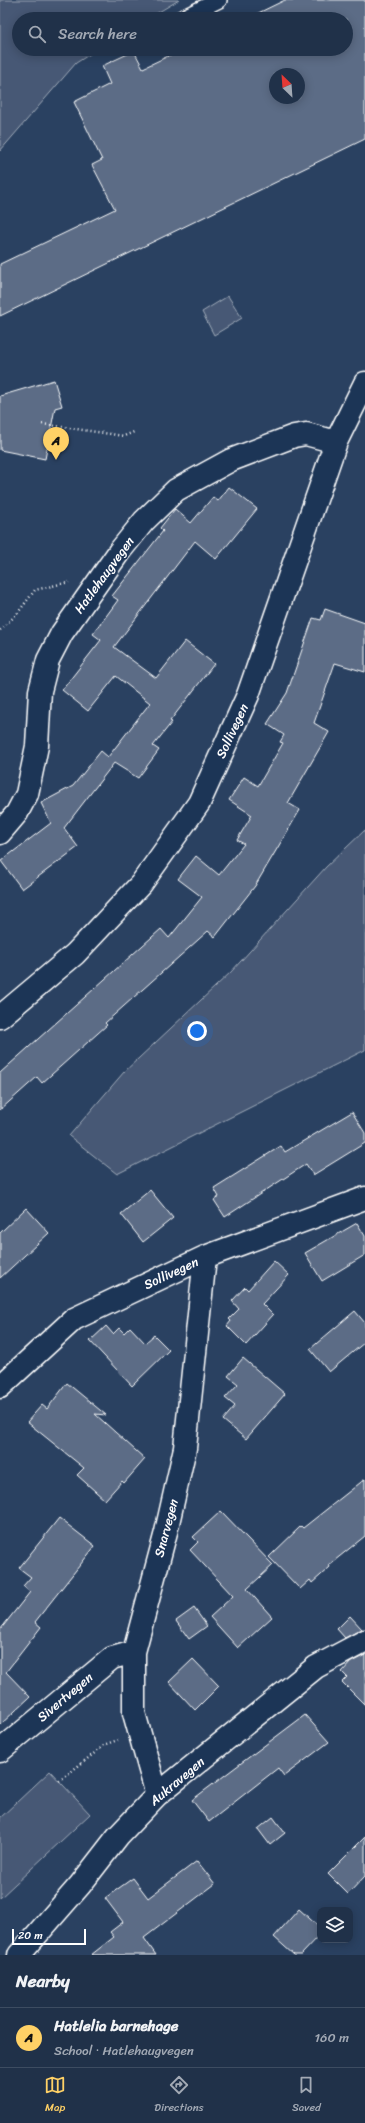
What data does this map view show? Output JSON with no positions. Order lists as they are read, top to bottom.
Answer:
{
  "streets": {
    "street": [
      "Hatlehaugvegen",
      "Sollivegen",
      "Snarvegen",
      "Sivertvegen",
      "Aukravegen"
    ]
  },
  "crossings": [
    ["Hatlehaugvegen", "Sollivegen"],
    ["Sollivegen", "Snarvegen"],
    ["Snarvegen", "Sivertvegen"],
    ["Snarvegen", "Aukravegen"]
  ],
  "scale_bar": "20 m",
  "north": "top left",
  "page": {
    "search": "Search here",
    "pins": "A",
    "scale": "20 m",
    "heading": "Nearby",
    "list": [
      {
        "mark": "A",
        "name": "Hatlelia barnehage",
        "note": "School · Hatlehaugvegen",
        "value": "160 m"
      }
    ],
    "nav": ["Map", "Directions", "Saved"]
  }
}
